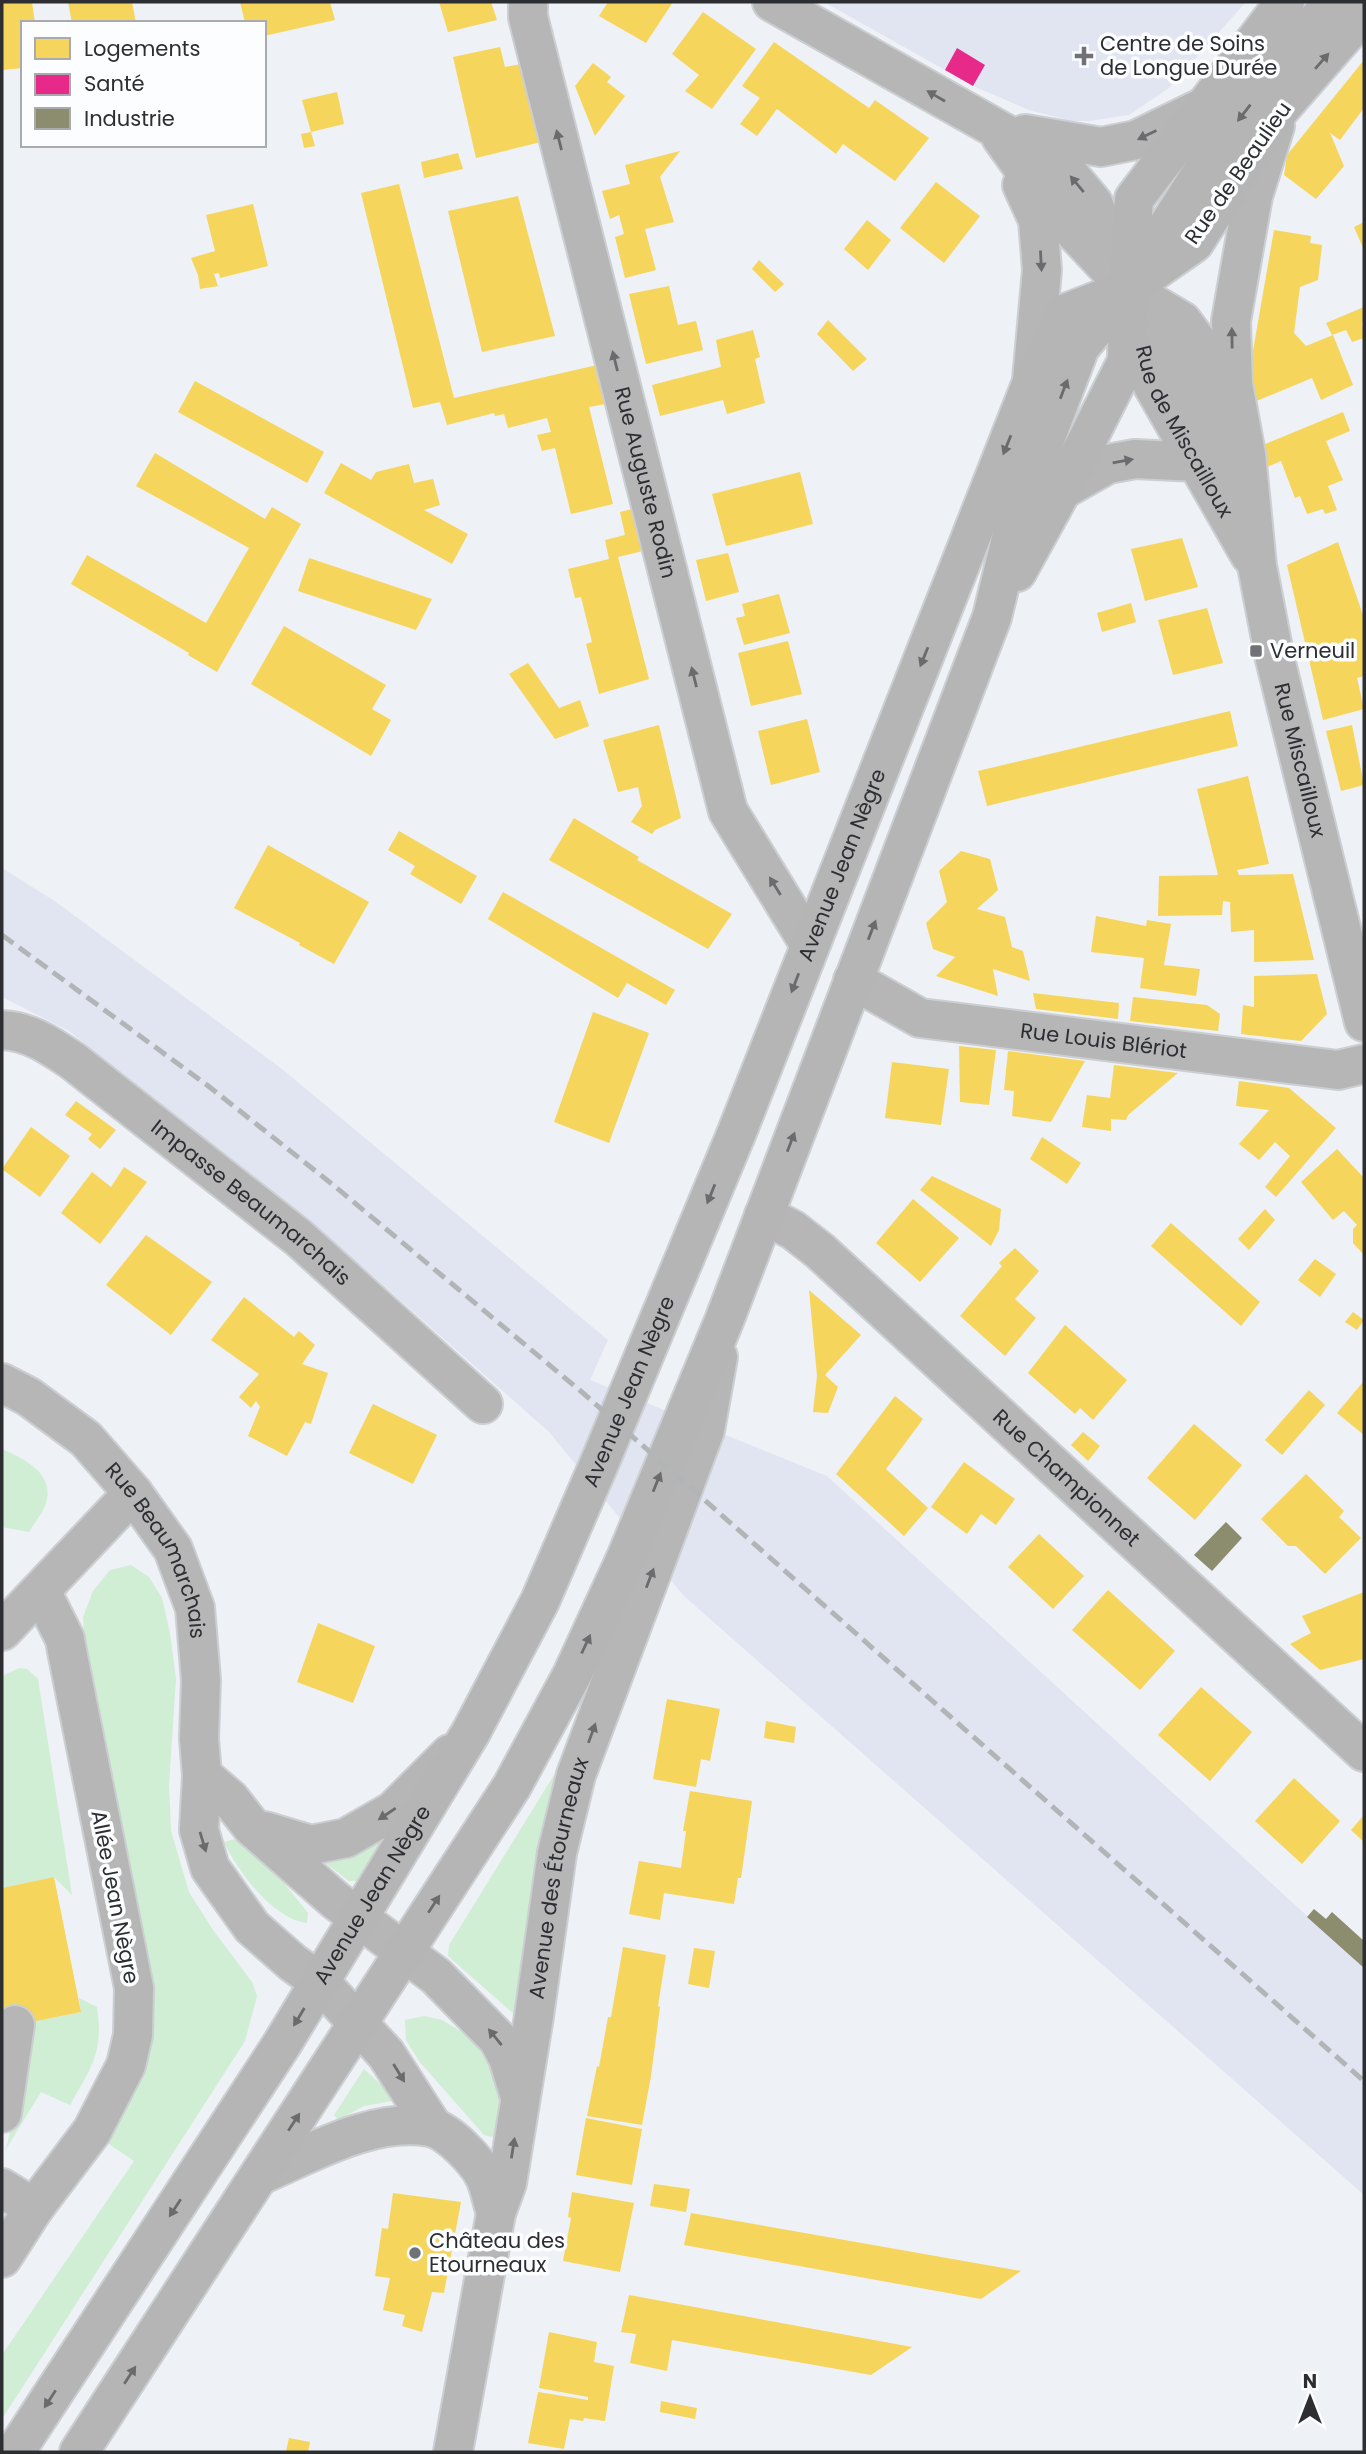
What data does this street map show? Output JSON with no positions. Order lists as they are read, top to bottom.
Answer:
{
  "streets": {
    "main road": ["Rue de Beaulieu", "Avenue Jean Nègre"],
    "street": [
      "Rue de Miscailloux",
      "Rue Auguste Rodin",
      "Rue Miscailloux",
      "Rue Louis Blériot",
      "Impasse Beaumarchais",
      "Rue Championnet",
      "Rue Beaumarchais",
      "Avenue des Étourneaux",
      "Allée Jean Nègre"
    ]
  },
  "crossings": [
    ["Rue de Beaulieu", "Rue de Miscailloux"],
    ["Rue de Beaulieu", "Avenue Jean Nègre"],
    ["Rue de Miscailloux", "Rue Miscailloux"],
    ["Rue de Miscailloux", "Avenue Jean Nègre"],
    ["Rue Auguste Rodin", "Avenue Jean Nègre"],
    ["Avenue Jean Nègre", "Rue Beaumarchais"]
  ],
  "one_way": ["Rue Auguste Rodin", "Avenue des Étourneaux"],
  "places": {
    "health": ["Centre de Soins de Longue Durée"],
    "transit": ["Verneuil"],
    "other": ["Château des Etourneaux"]
  },
  "legend": ["Logements", "Santé", "Industrie"],
  "north": "top"
}
